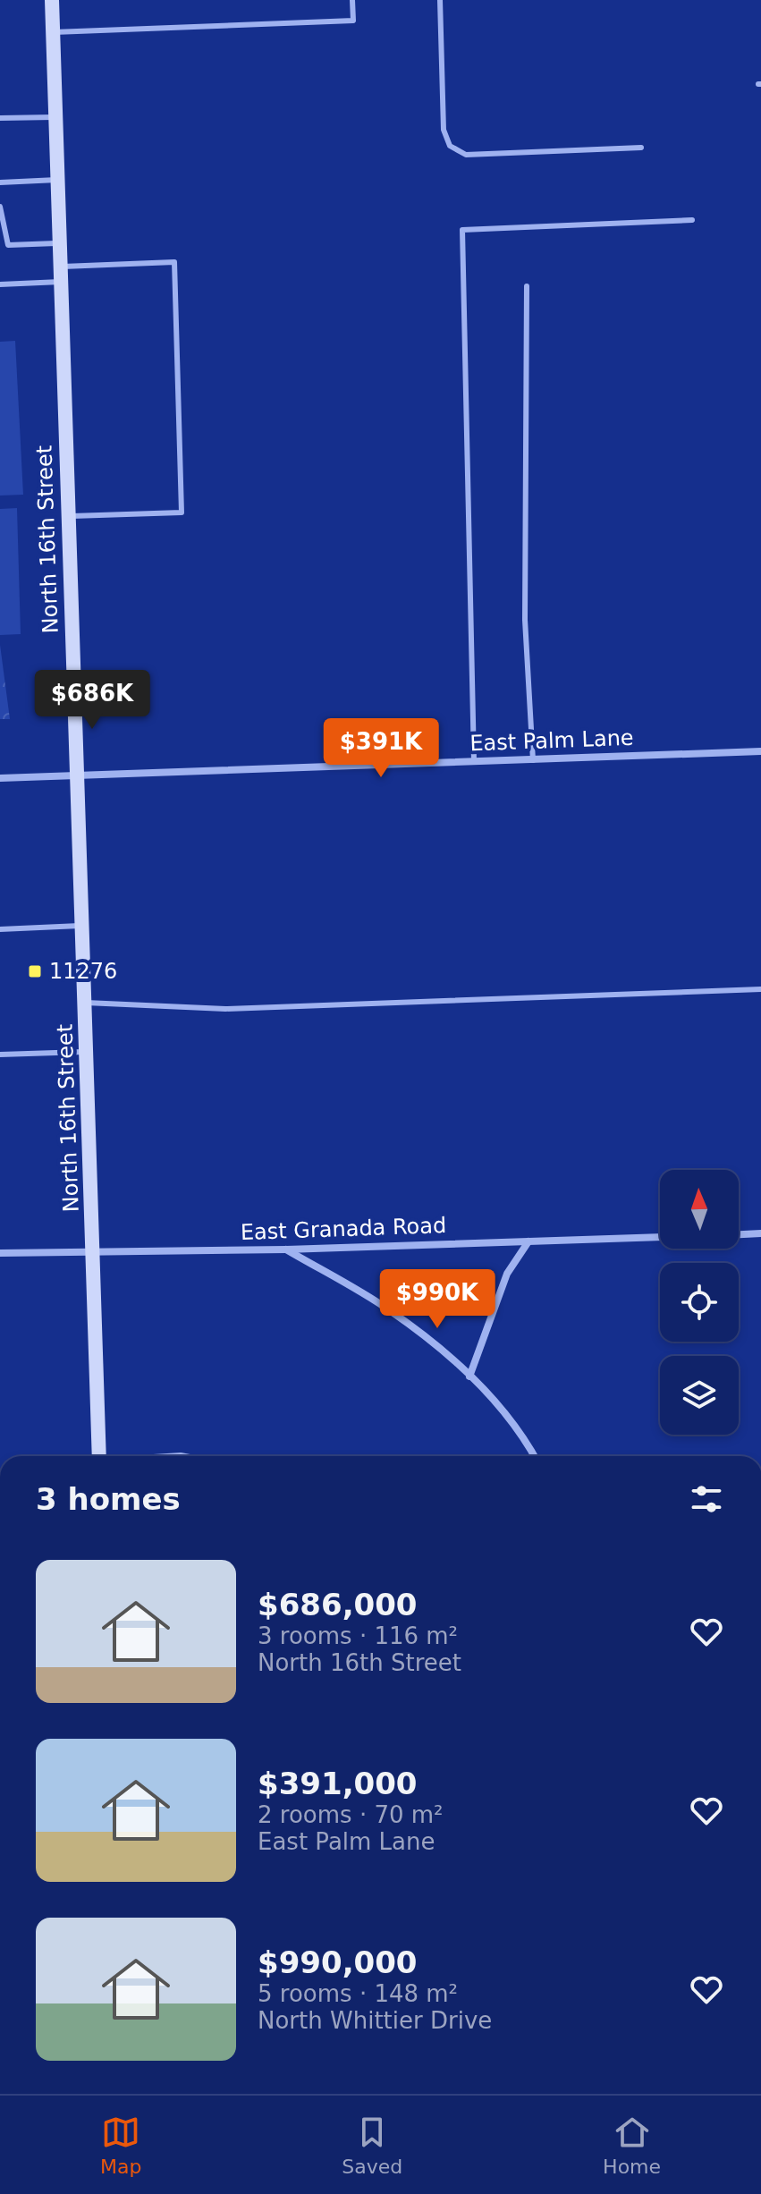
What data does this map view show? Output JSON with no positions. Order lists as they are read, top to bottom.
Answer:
{
  "streets": {
    "main road": ["North 16th Street"],
    "street": ["East Palm Lane", "East Granada Road"]
  },
  "crossings": [
    ["North 16th Street", "East Palm Lane"],
    ["North 16th Street", "East Granada Road"]
  ],
  "places": {
    "transit": ["11276"]
  },
  "north": "top",
  "page": {
    "price": ["$686K", "$391K", "$990K"],
    "heading": "3 homes",
    "list": [
      {
        "name": "$686,000",
        "note": "3 rooms · 116 m² · North 16th Street"
      },
      {
        "name": "$391,000",
        "note": "2 rooms · 70 m² · East Palm Lane"
      },
      {
        "name": "$990,000",
        "note": "5 rooms · 148 m² · North Whittier Drive"
      }
    ],
    "tabs": ["Map", "Saved", "Home"]
  }
}
